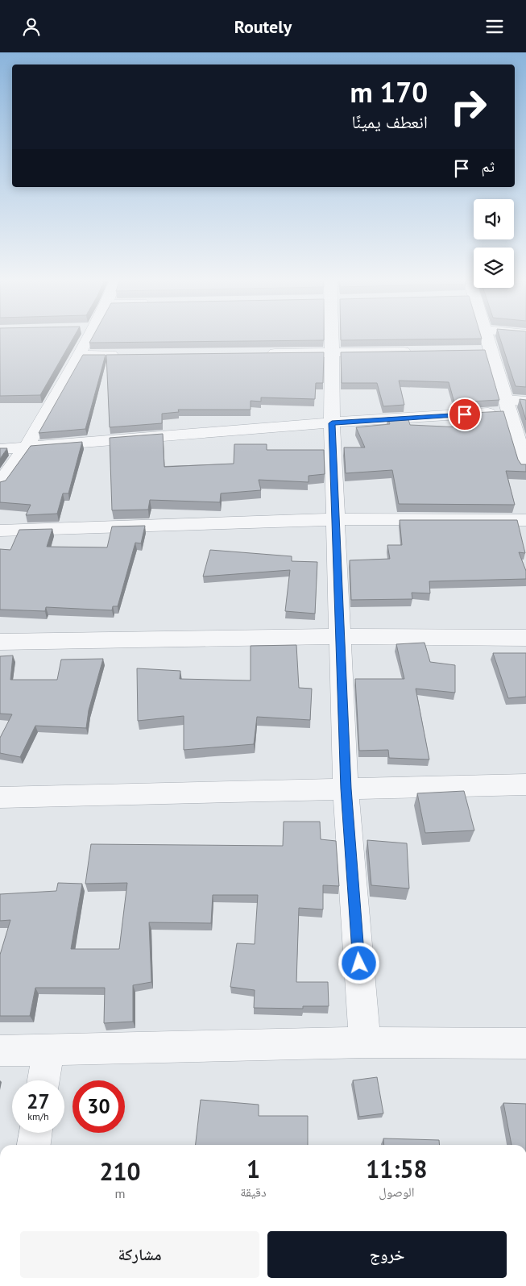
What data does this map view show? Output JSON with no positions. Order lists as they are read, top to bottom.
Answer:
{
  "page": {
    "header": "Routely",
    "turn": ["170 m", "انعطف يمينًا"],
    "then": "ثم",
    "speed": "27 km/h",
    "limit": "30",
    "eta": [
      "11:58",
      "الوصول",
      "1",
      "دقيقة",
      "210",
      "m"
    ],
    "buttons": ["خروج", "مشاركة"]
  }
}
